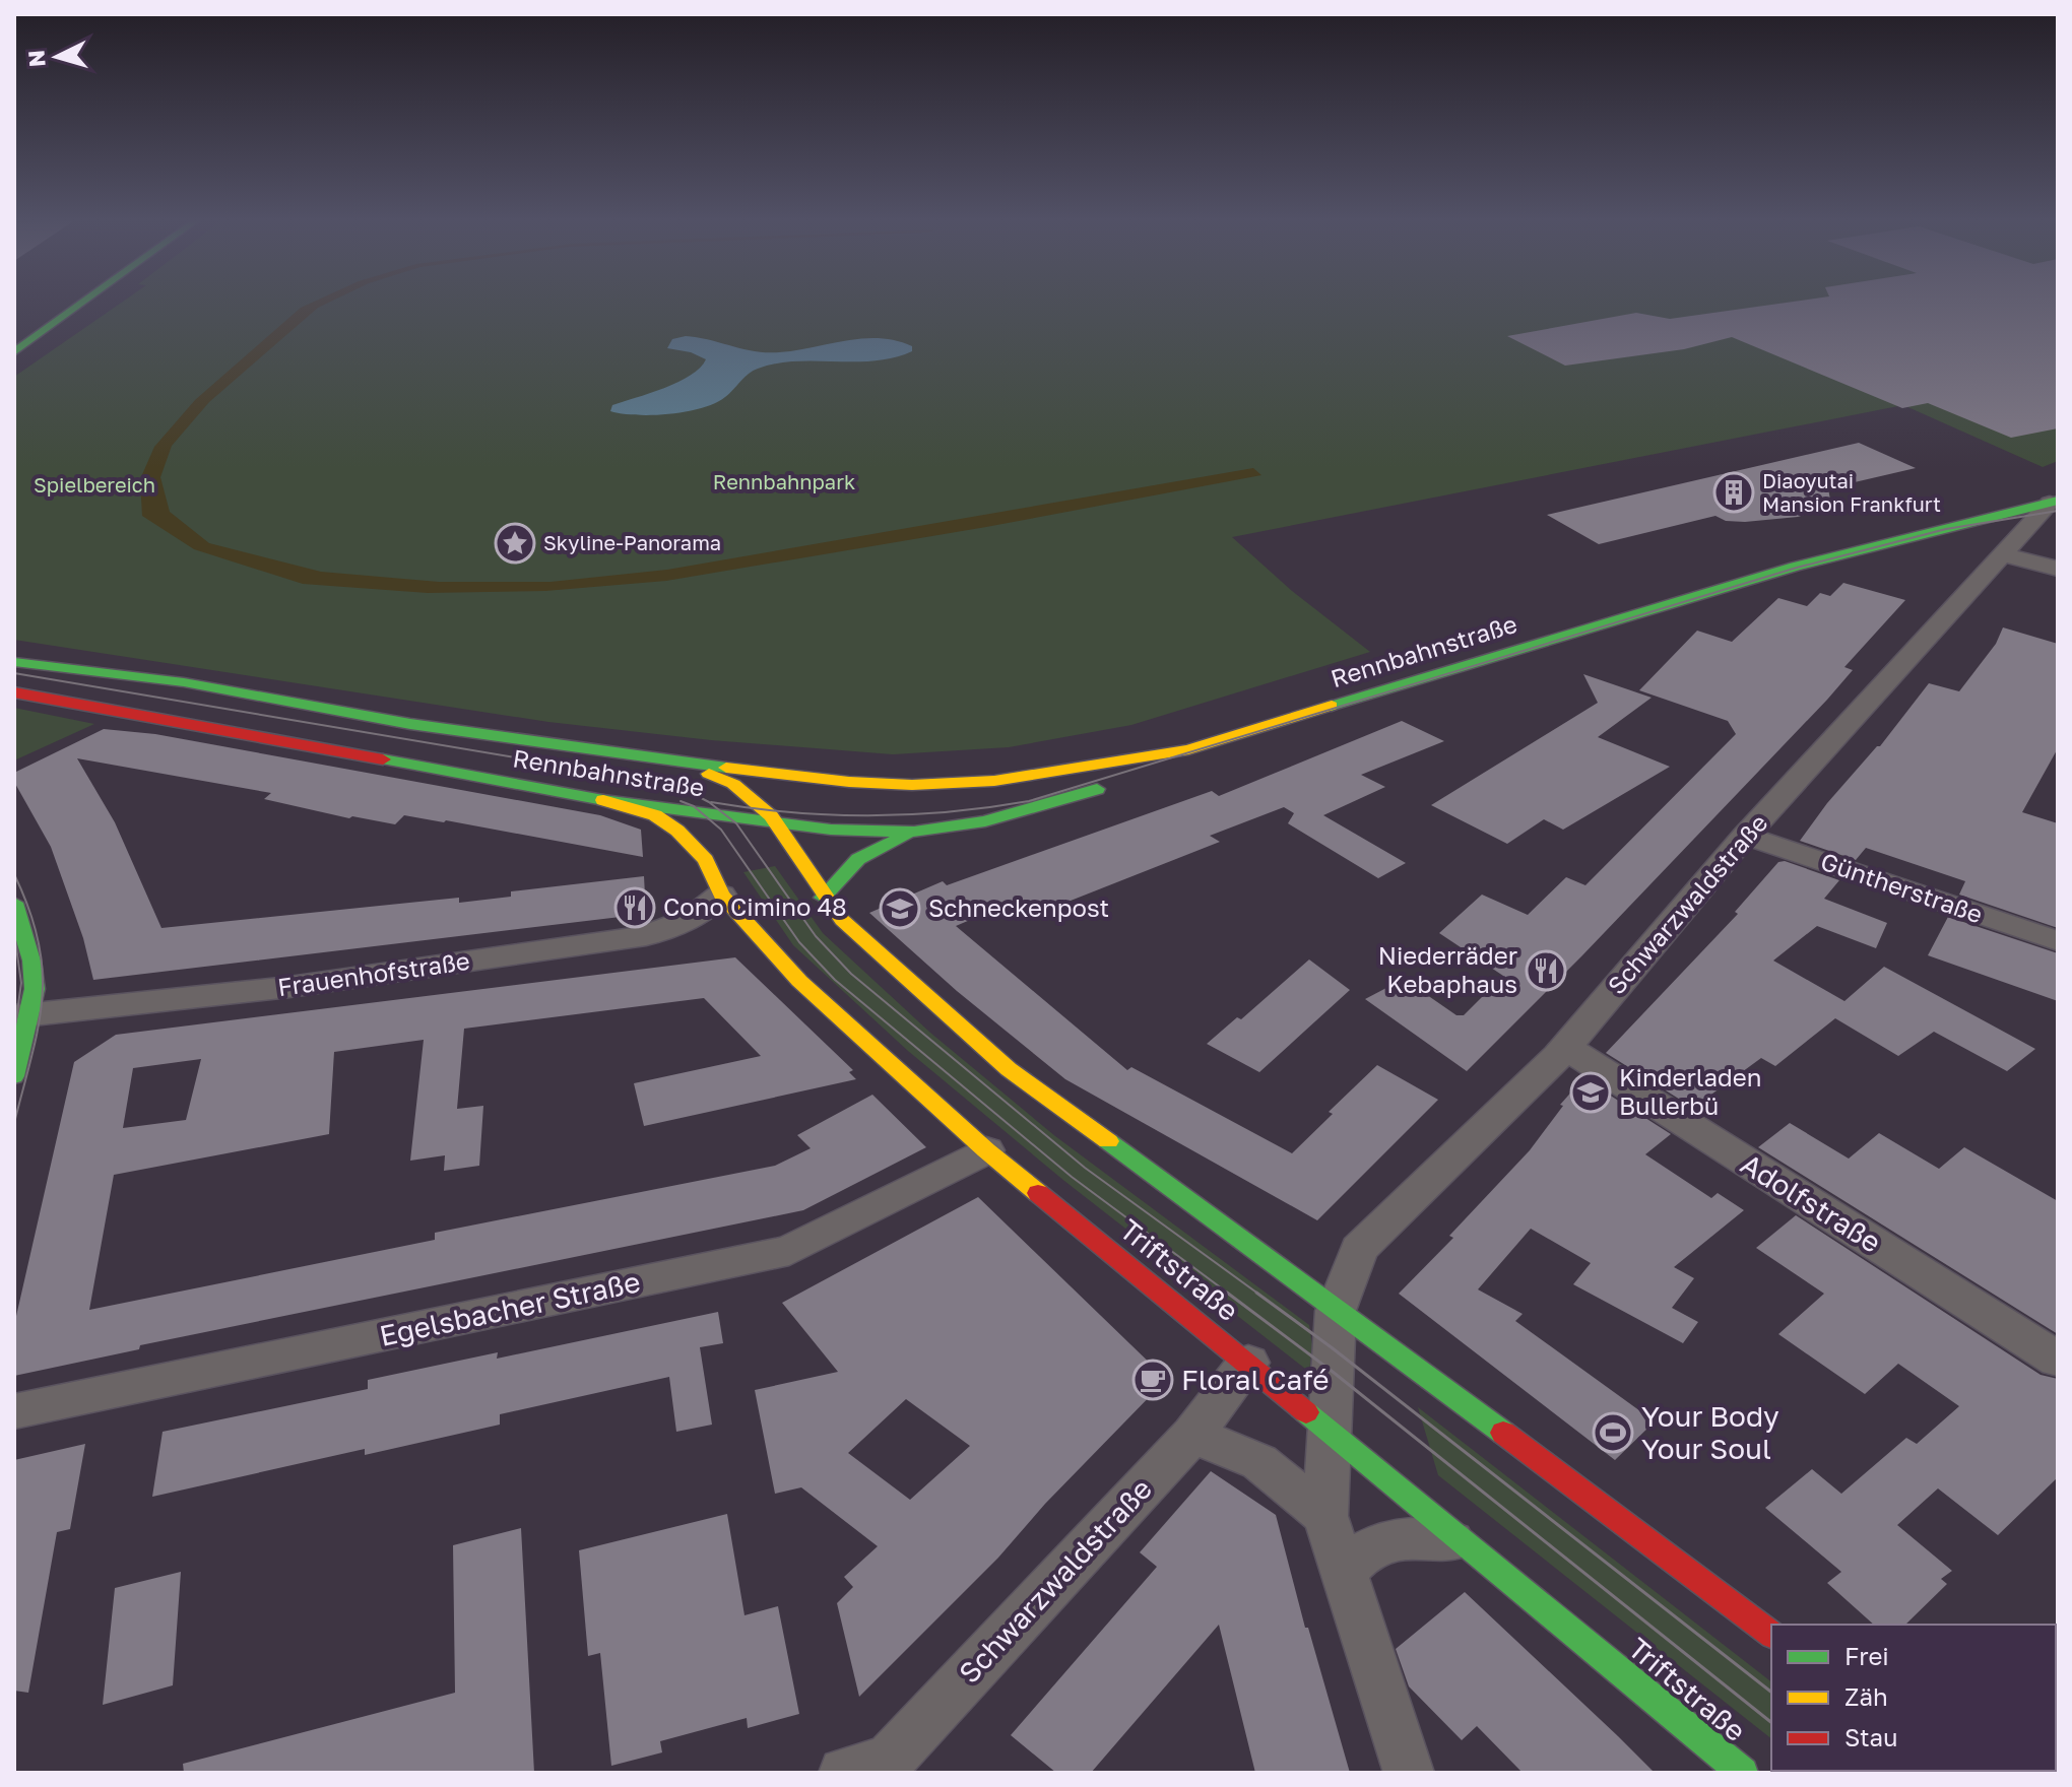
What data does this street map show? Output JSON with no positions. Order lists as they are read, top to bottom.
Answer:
{
  "streets": {
    "main road": ["Rennbahnstraße", "Triftstraße"],
    "street": [
      "Güntherstraße",
      "Schwarzwaldstraße",
      "Frauenhofstraße",
      "Adolfstraße",
      "Egelsbacher Straße"
    ]
  },
  "crossings": [
    ["Rennbahnstraße", "Schwarzwaldstraße"],
    ["Rennbahnstraße", "Triftstraße"],
    ["Güntherstraße", "Schwarzwaldstraße"],
    ["Schwarzwaldstraße", "Adolfstraße"],
    ["Schwarzwaldstraße", "Triftstraße"],
    ["Frauenhofstraße", "Triftstraße"],
    ["Triftstraße", "Egelsbacher Straße"]
  ],
  "parks": ["Rennbahnpark", "Spielbereich"],
  "places": {
    "building": ["Diaoyutai Mansion Frankfurt"],
    "place": ["Skyline-Panorama"],
    "restaurant": ["Cono Cimino 48", "Niederräder Kebaphaus"],
    "school or university": ["Schneckenpost", "Kinderladen Bullerbü"],
    "cafe": ["Floral Café"],
    "sports": ["Your Body Your Soul"]
  },
  "legend": ["Frei", "Zäh", "Stau"],
  "north": "left"
}
